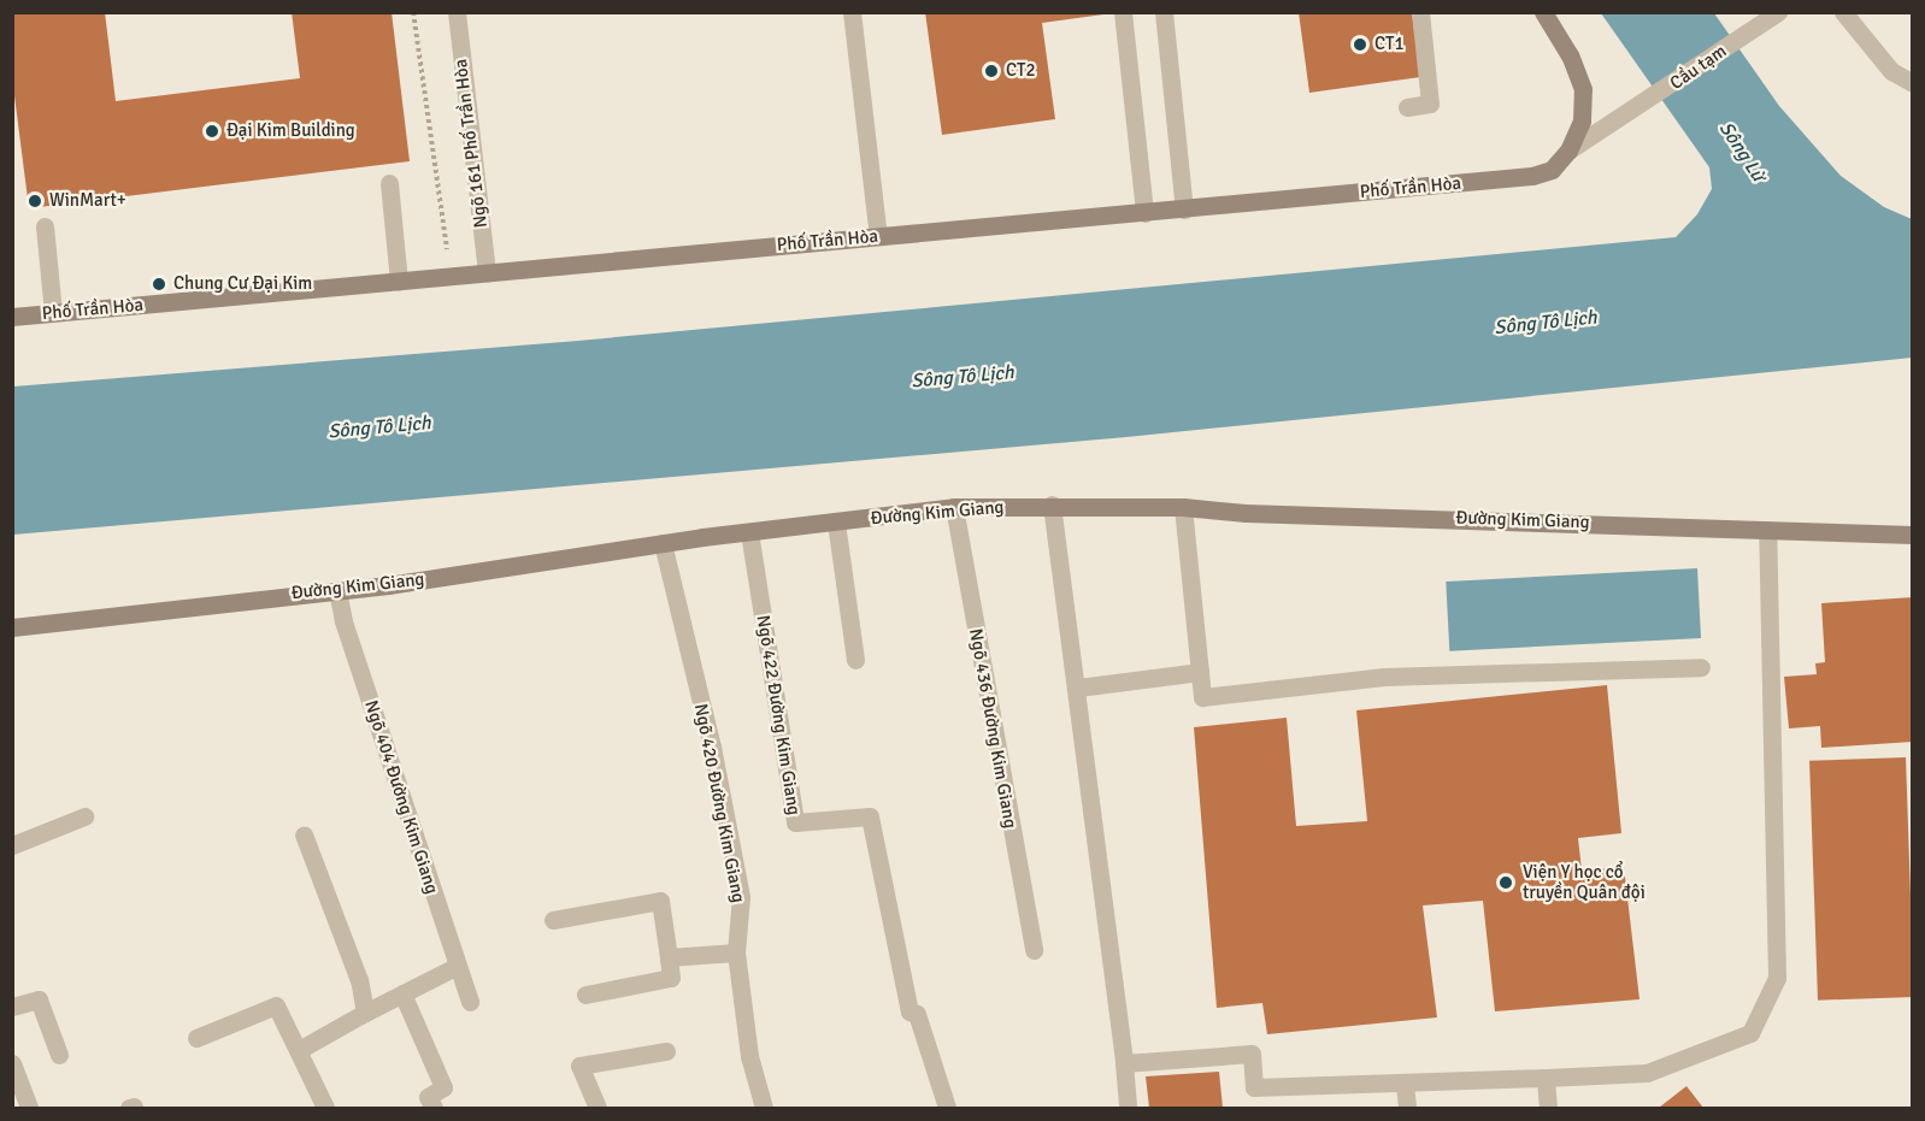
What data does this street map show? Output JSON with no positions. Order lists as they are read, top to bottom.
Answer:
{
  "streets": {
    "main road": ["Phố Trần Hòa", "Đường Kim Giang"],
    "street": [
      "Cầu tạm",
      "Ngõ 161 Phố Trần Hòa",
      "Ngõ 422 Đường Kim Giang",
      "Ngõ 436 Đường Kim Giang",
      "Ngõ 404 Đường Kim Giang",
      "Ngõ 420 Đường Kim Giang"
    ]
  },
  "crossings": [
    ["Cầu tạm", "Phố Trần Hòa"],
    ["Ngõ 161 Phố Trần Hòa", "Phố Trần Hòa"],
    ["Đường Kim Giang", "Ngõ 422 Đường Kim Giang"],
    ["Đường Kim Giang", "Ngõ 436 Đường Kim Giang"],
    ["Đường Kim Giang", "Ngõ 404 Đường Kim Giang"],
    ["Đường Kim Giang", "Ngõ 420 Đường Kim Giang"]
  ],
  "water": ["Sông Lừ", "Sông Tô Lịch"],
  "places": [
    "CT1",
    "CT2",
    "Đại Kim Building",
    "WinMart+",
    "Chung Cư Đại Kim",
    "Viện Y học cổ truyền Quân đội"
  ]
}
